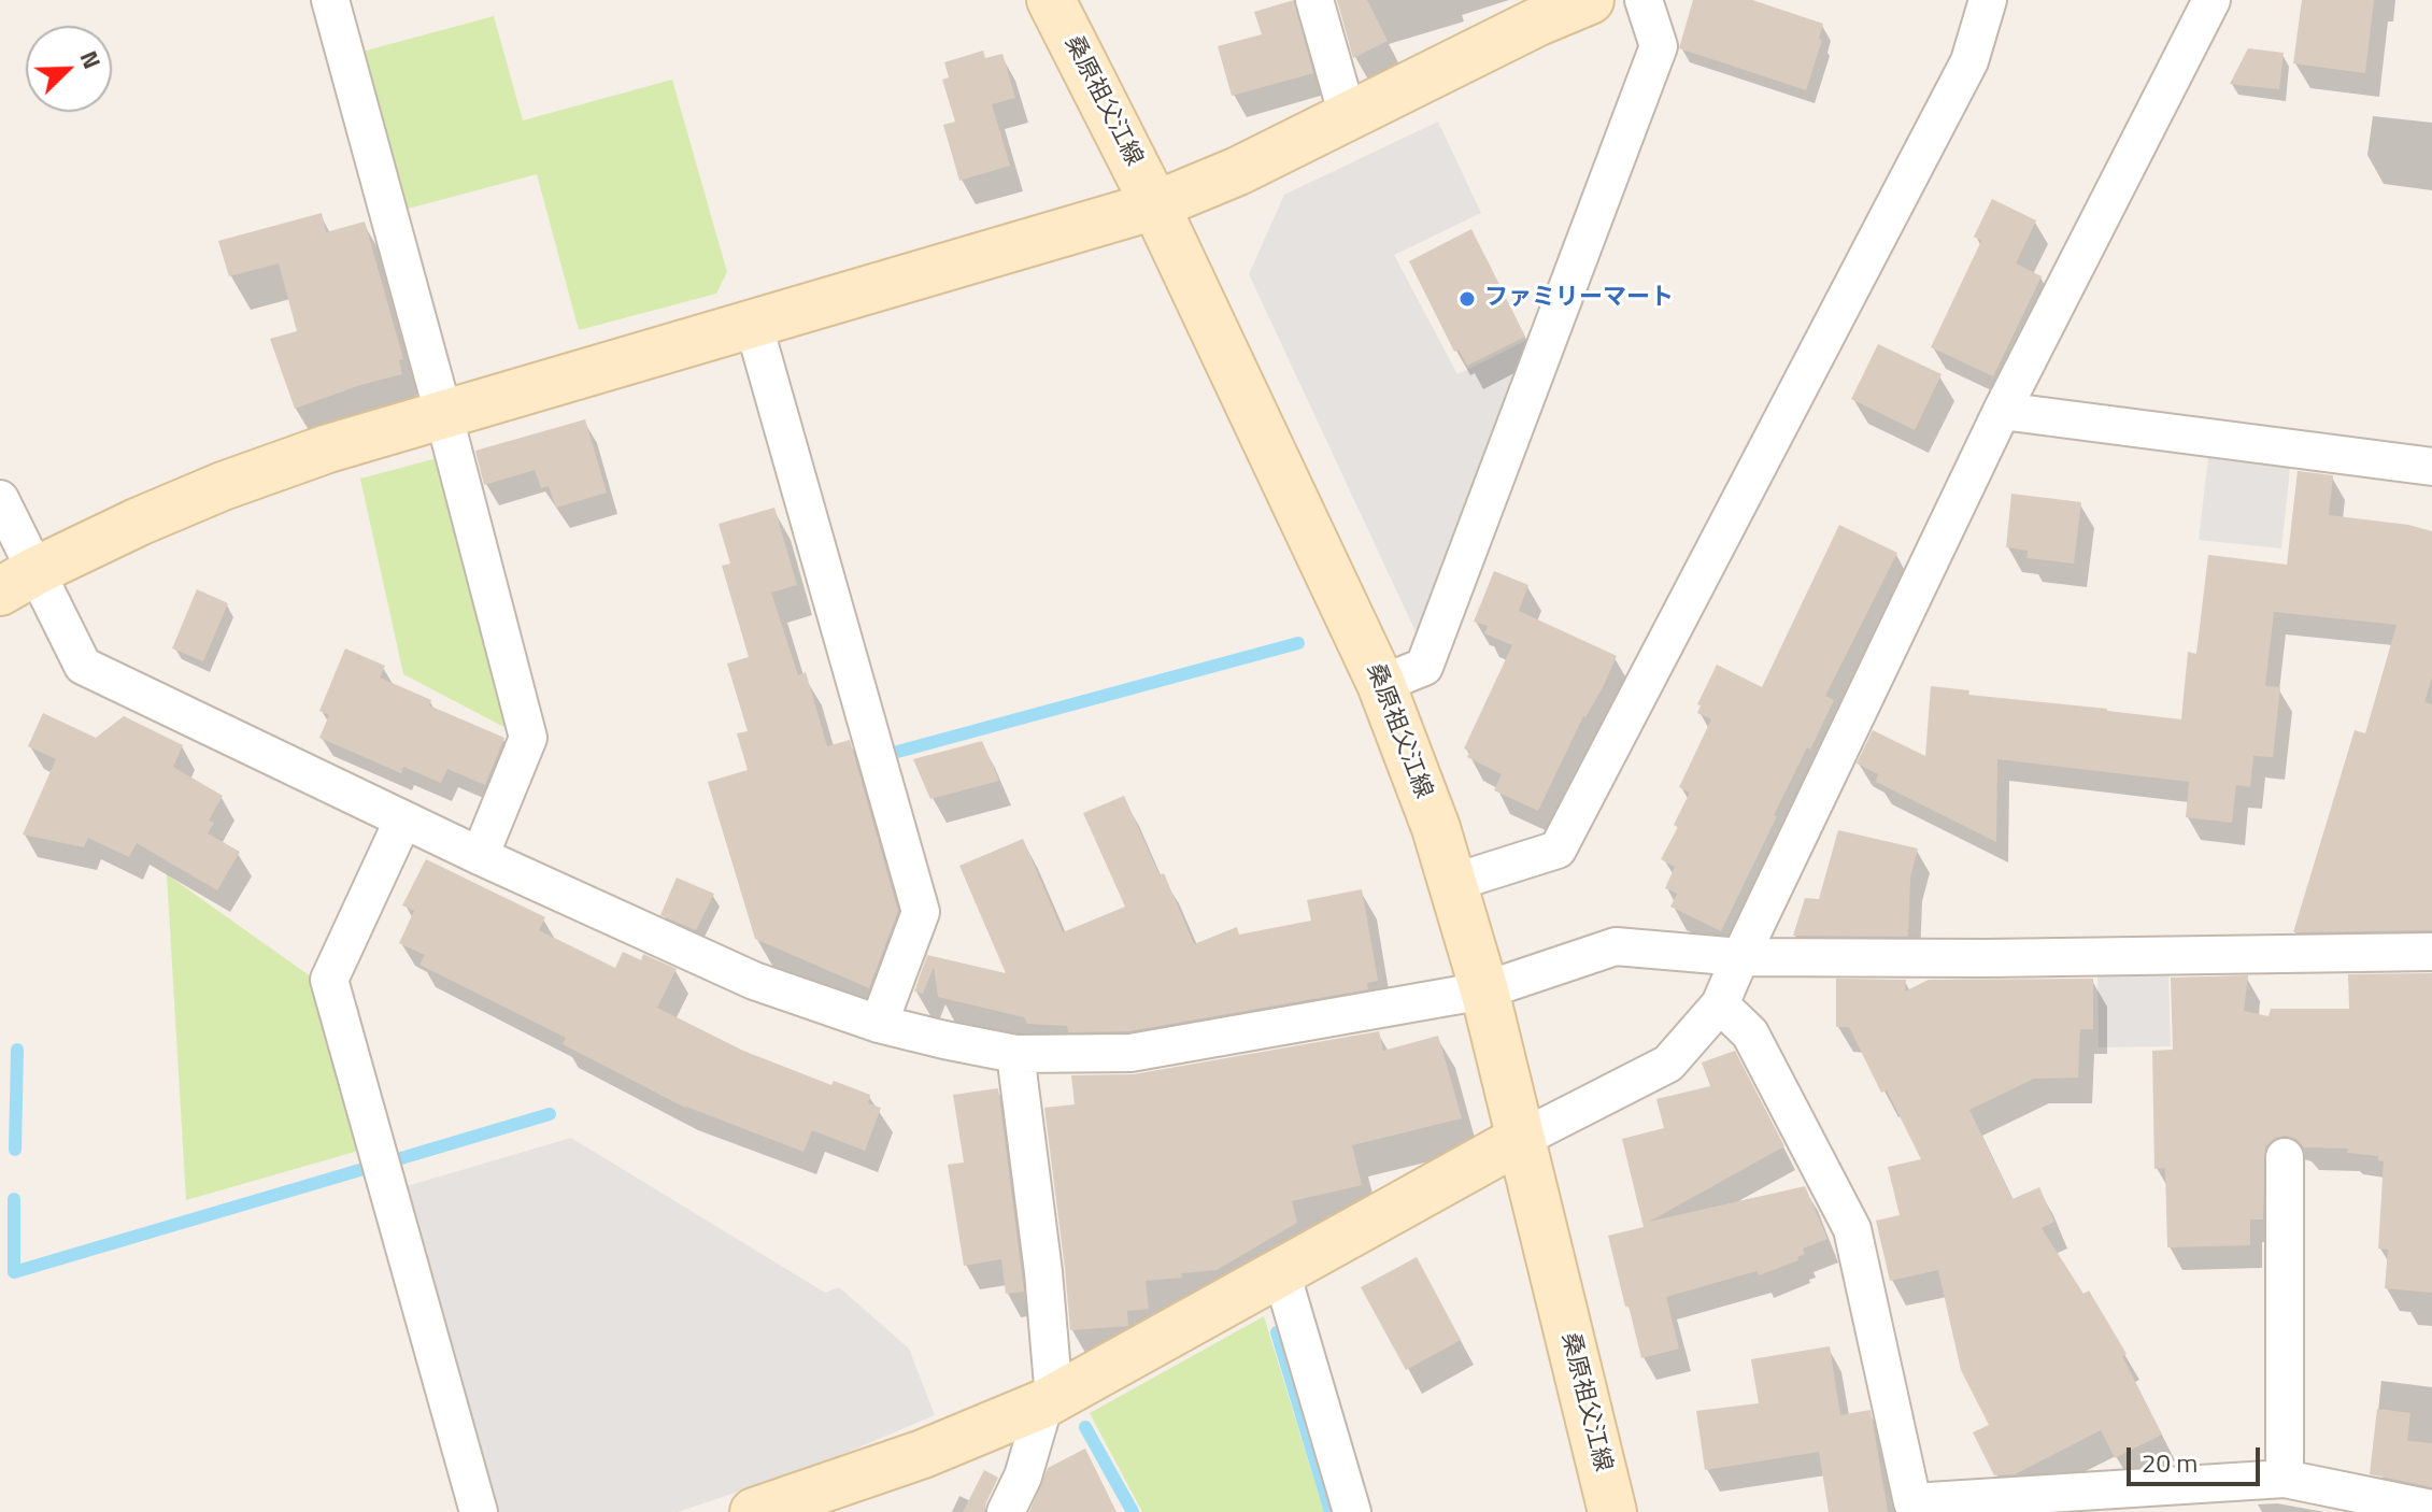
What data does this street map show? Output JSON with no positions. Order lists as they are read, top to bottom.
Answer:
{
  "streets": {
    "street": ["桑原祖父江線"]
  },
  "places": ["ファミリーマート"],
  "scale_bar": "20 m",
  "north": "top right"
}
